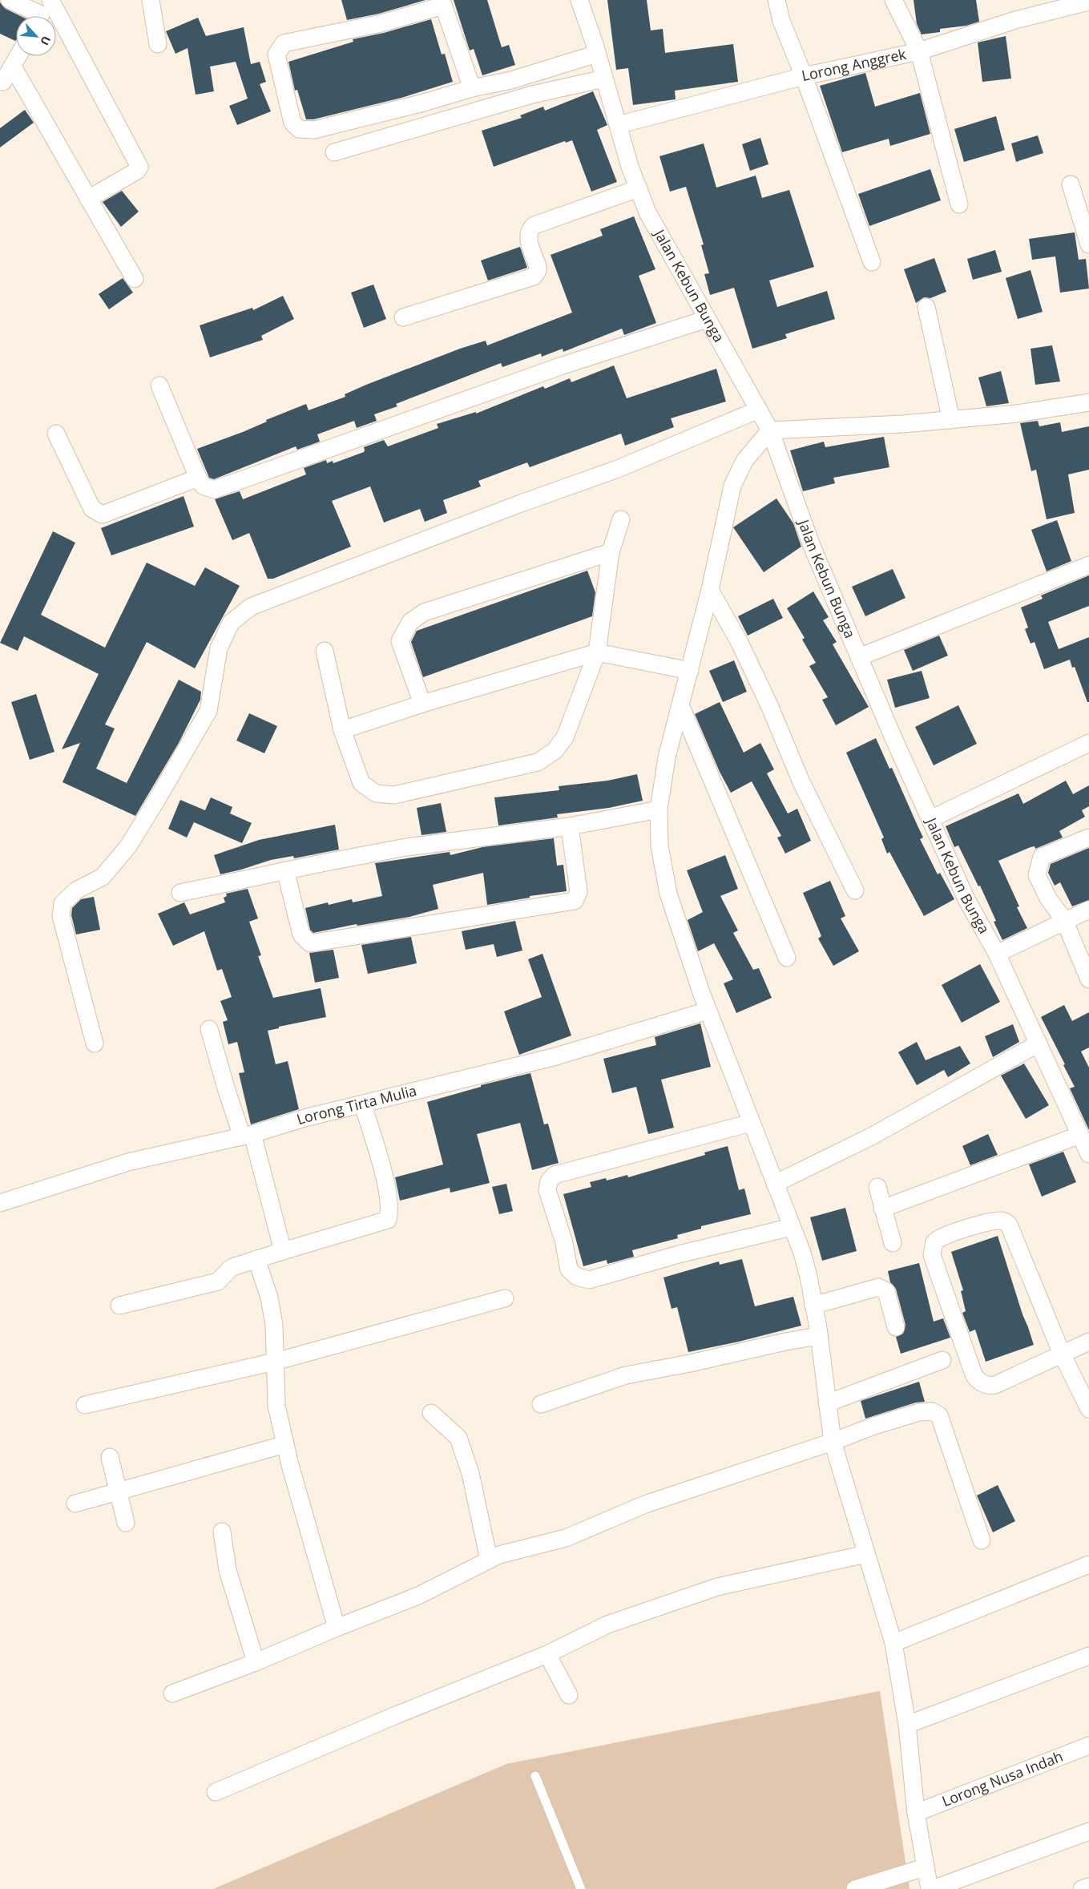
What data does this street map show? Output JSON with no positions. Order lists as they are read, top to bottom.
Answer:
{
  "streets": {
    "street": [
      "Lorong Anggrek",
      "Jalan Kebun Bunga",
      "Lorong Tirta Mulia",
      "Lorong Nusa Indah"
    ]
  },
  "crossings": [
    ["Lorong Anggrek", "Jalan Kebun Bunga"]
  ],
  "north": "bottom right"
}
